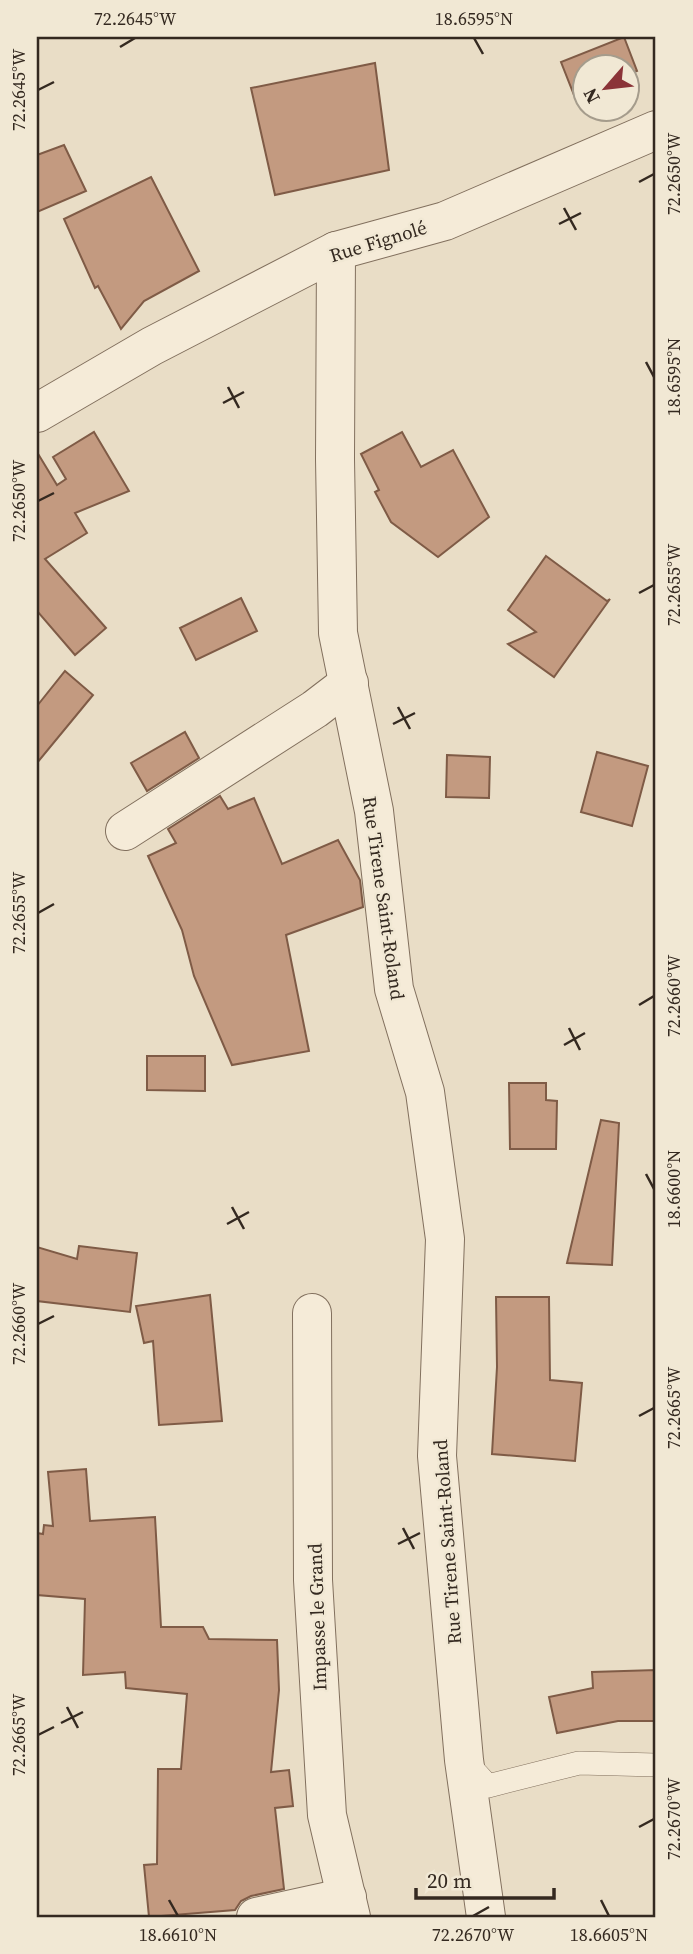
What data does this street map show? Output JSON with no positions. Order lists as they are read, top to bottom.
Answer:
{
  "streets": {
    "street": ["Rue Fignolé", "Rue Tirene Saint-Roland", "Impasse le Grand"]
  },
  "crossings": [
    ["Rue Fignolé", "Rue Tirene Saint-Roland"]
  ],
  "scale_bar": "20 m",
  "north": "bottom left",
  "coordinates": [
    "72.2645°W",
    "18.6595°N",
    "72.2650°W",
    "72.2655°W",
    "72.2660°W",
    "18.6600°N",
    "72.2665°W",
    "72.2670°W",
    "18.6610°N",
    "18.6605°N"
  ]
}
